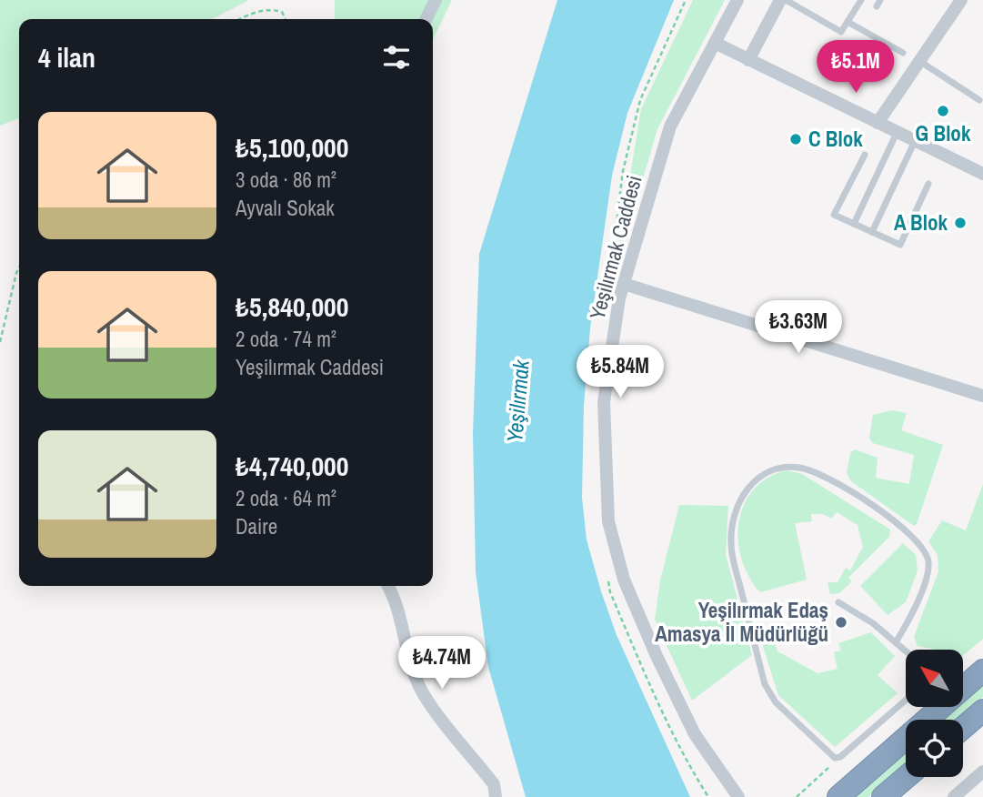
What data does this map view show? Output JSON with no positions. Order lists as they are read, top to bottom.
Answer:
{
  "streets": {
    "street": ["Yeşilırmak Caddesi"]
  },
  "water": ["Yeşilırmak"],
  "places": [
    "G Blok",
    "C Blok",
    "A Blok",
    "Yeşilırmak Edaş Amasya İl Müdürlüğü"
  ],
  "north": "top left",
  "page": {
    "heading": "4 ilan",
    "price": [
      "₺5.1M",
      "₺3.63M",
      "₺5.84M",
      "₺4.74M"
    ],
    "list": [
      {
        "name": "₺5,100,000",
        "note": "3 oda · 86 m² · Ayvalı Sokak"
      },
      {
        "name": "₺5,840,000",
        "note": "2 oda · 74 m² · Yeşilırmak Caddesi"
      },
      {
        "name": "₺4,740,000",
        "note": "2 oda · 64 m² · Daire"
      }
    ]
  }
}
